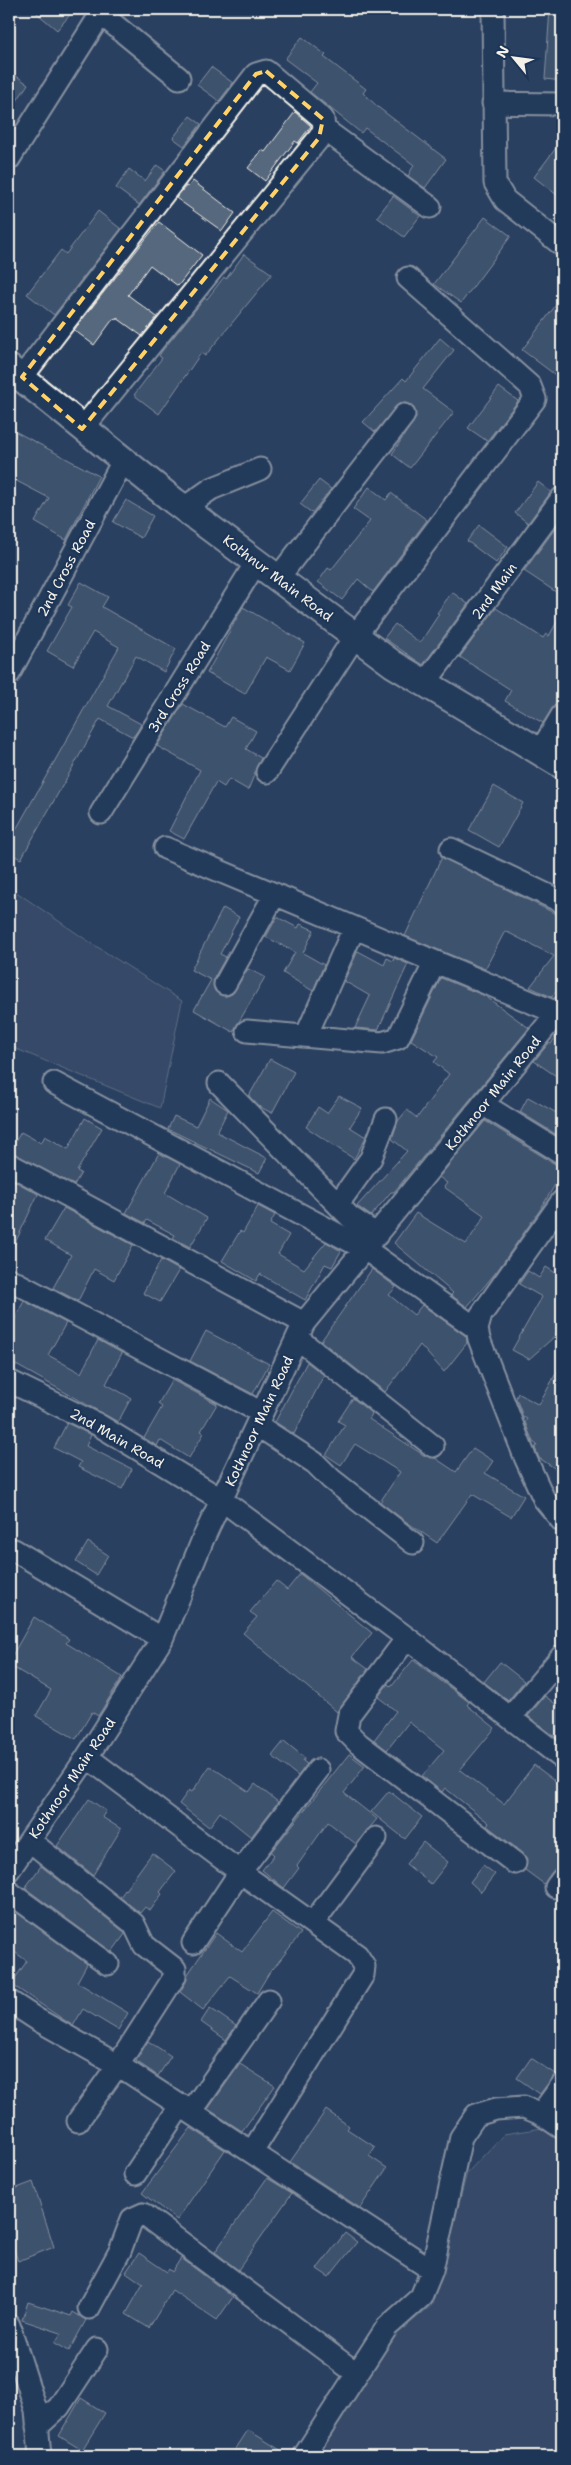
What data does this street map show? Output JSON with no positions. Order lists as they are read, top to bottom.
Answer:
{
  "streets": {
    "main road": ["Kothnur Main Road"],
    "street": [
      "2nd Cross Road",
      "2nd Main",
      "3rd Cross Road",
      "Kothnoor Main Road",
      "2nd Main Road"
    ]
  },
  "crossings": [
    ["2nd Cross Road", "Kothnur Main Road"],
    ["Kothnur Main Road", "2nd Main"],
    ["Kothnur Main Road", "3rd Cross Road"],
    ["Kothnoor Main Road", "2nd Main Road"]
  ],
  "north": "top left"
}
